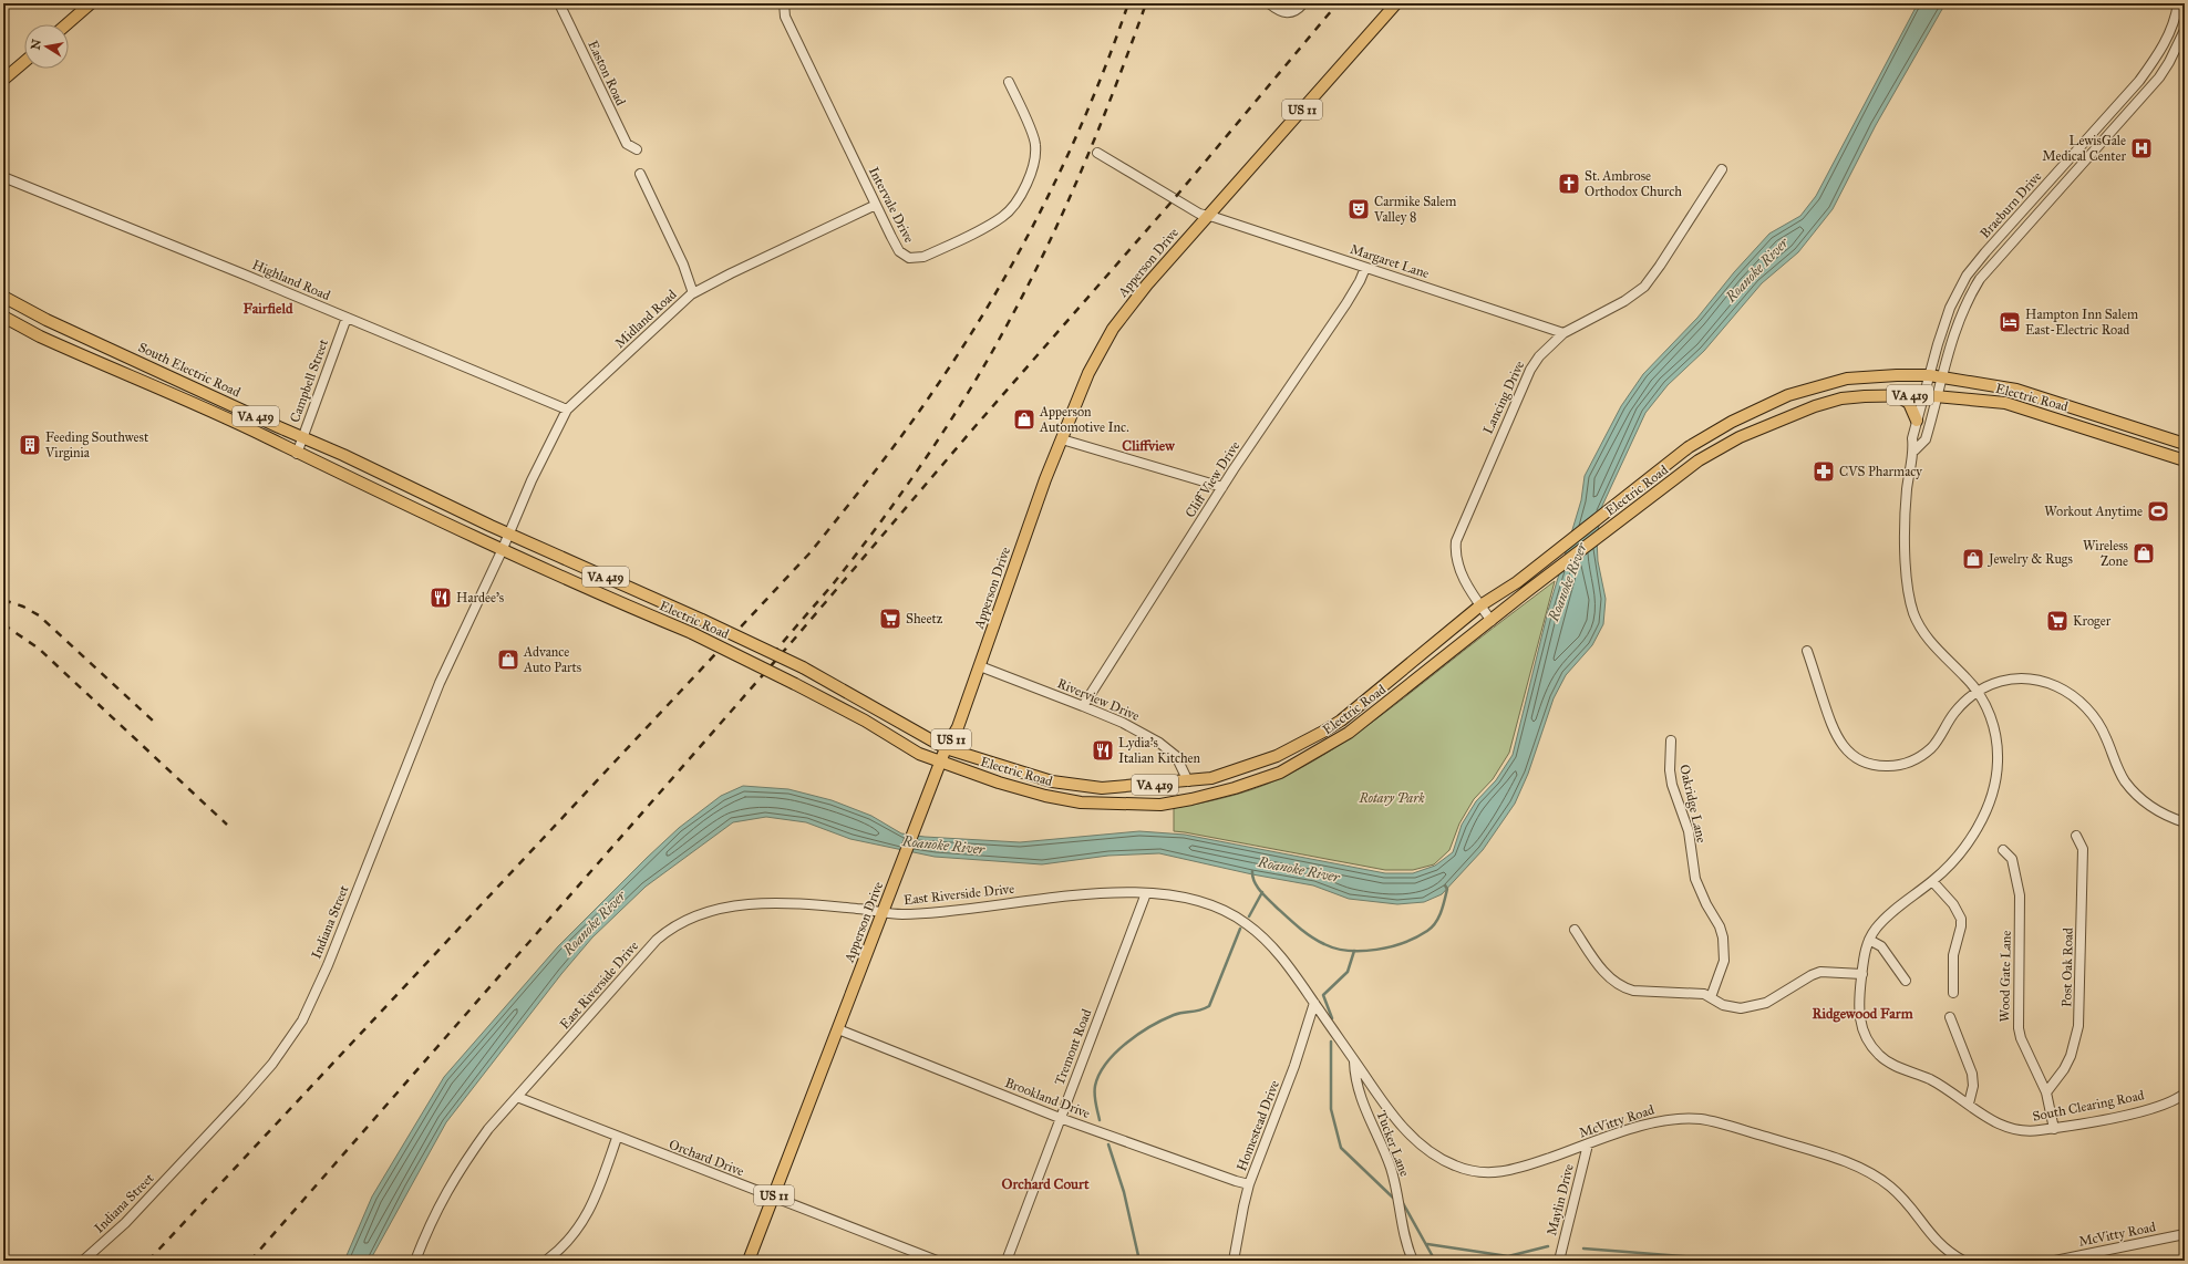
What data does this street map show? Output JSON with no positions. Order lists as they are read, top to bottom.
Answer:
{
  "streets": {
    "main road": [
      "US 11",
      "Apperson Drive",
      "South Electric Road",
      "VA 419",
      "Electric Road"
    ],
    "street": [
      "Easton Road",
      "Intervale Drive",
      "Braeburn Drive",
      "Margaret Lane",
      "Highland Road",
      "Midland Road",
      "Campbell Street",
      "Lancing Drive",
      "Cliff View Drive",
      "Riverview Drive",
      "Oakridge Lane",
      "East Riverside Drive",
      "Indiana Street",
      "Post Oak Road",
      "Wood Gate Lane",
      "Tremont Road",
      "Brookland Drive",
      "South Clearing Road",
      "McVitty Road",
      "Homestead Drive",
      "Tucker Lane",
      "Orchard Drive",
      "Maylin Drive"
    ]
  },
  "crossings": [
    ["Intervale Drive", "Midland Road"],
    ["Braeburn Drive", "Electric Road"],
    ["Braeburn Drive", "South Clearing Road"],
    ["Margaret Lane", "Apperson Drive"],
    ["Margaret Lane", "Lancing Drive"],
    ["Margaret Lane", "Cliff View Drive"],
    ["Apperson Drive", "Electric Road"],
    ["Apperson Drive", "Riverview Drive"],
    ["Apperson Drive", "East Riverside Drive"],
    ["Apperson Drive", "Brookland Drive"],
    ["Apperson Drive", "Orchard Drive"],
    ["Highland Road", "Midland Road"],
    ["Highland Road", "Campbell Street"],
    ["Midland Road", "South Electric Road"],
    ["Midland Road", "Electric Road"],
    ["Midland Road", "Indiana Street"],
    ["South Electric Road", "Campbell Street"],
    ["South Electric Road", "Electric Road"],
    ["South Electric Road", "Indiana Street"],
    ["Campbell Street", "VA 419"],
    ["VA 419", "Electric Road"],
    ["VA 419", "Indiana Street"],
    ["Lancing Drive", "Electric Road"],
    ["Electric Road", "Riverview Drive"],
    ["Electric Road", "Indiana Street"],
    ["Cliff View Drive", "Riverview Drive"],
    ["East Riverside Drive", "Tremont Road"],
    ["East Riverside Drive", "McVitty Road"],
    ["East Riverside Drive", "Homestead Drive"],
    ["East Riverside Drive", "Orchard Drive"],
    ["Post Oak Road", "Wood Gate Lane"],
    ["Wood Gate Lane", "South Clearing Road"],
    ["Tremont Road", "Brookland Drive"],
    ["Brookland Drive", "Homestead Drive"],
    ["McVitty Road", "Homestead Drive"],
    ["McVitty Road", "Tucker Lane"],
    ["McVitty Road", "Maylin Drive"]
  ],
  "districts": [
    "Fairfield",
    "Cliffview",
    "Ridgewood Farm",
    "Orchard Court"
  ],
  "water": ["Roanoke River"],
  "parks": ["Rotary Park"],
  "places": {
    "hospital": ["LewisGale Medical Center"],
    "church": ["St. Ambrose Orthodox Church"],
    "theatre": ["Carmike Salem Valley 8"],
    "hotel": ["Hampton Inn Salem East-Electric Road"],
    "shop": [
      "Apperson Automotive Inc.",
      "Wireless Zone",
      "Jewelry & Rugs",
      "Advance Auto Parts"
    ],
    "building": ["Feeding Southwest Virginia"],
    "pharmacy": ["CVS Pharmacy"],
    "sports": ["Workout Anytime"],
    "restaurant": ["Hardee's", "Lydia's Italian Kitchen"],
    "supermarket": ["Sheetz", "Kroger"]
  },
  "north": "left"
}
